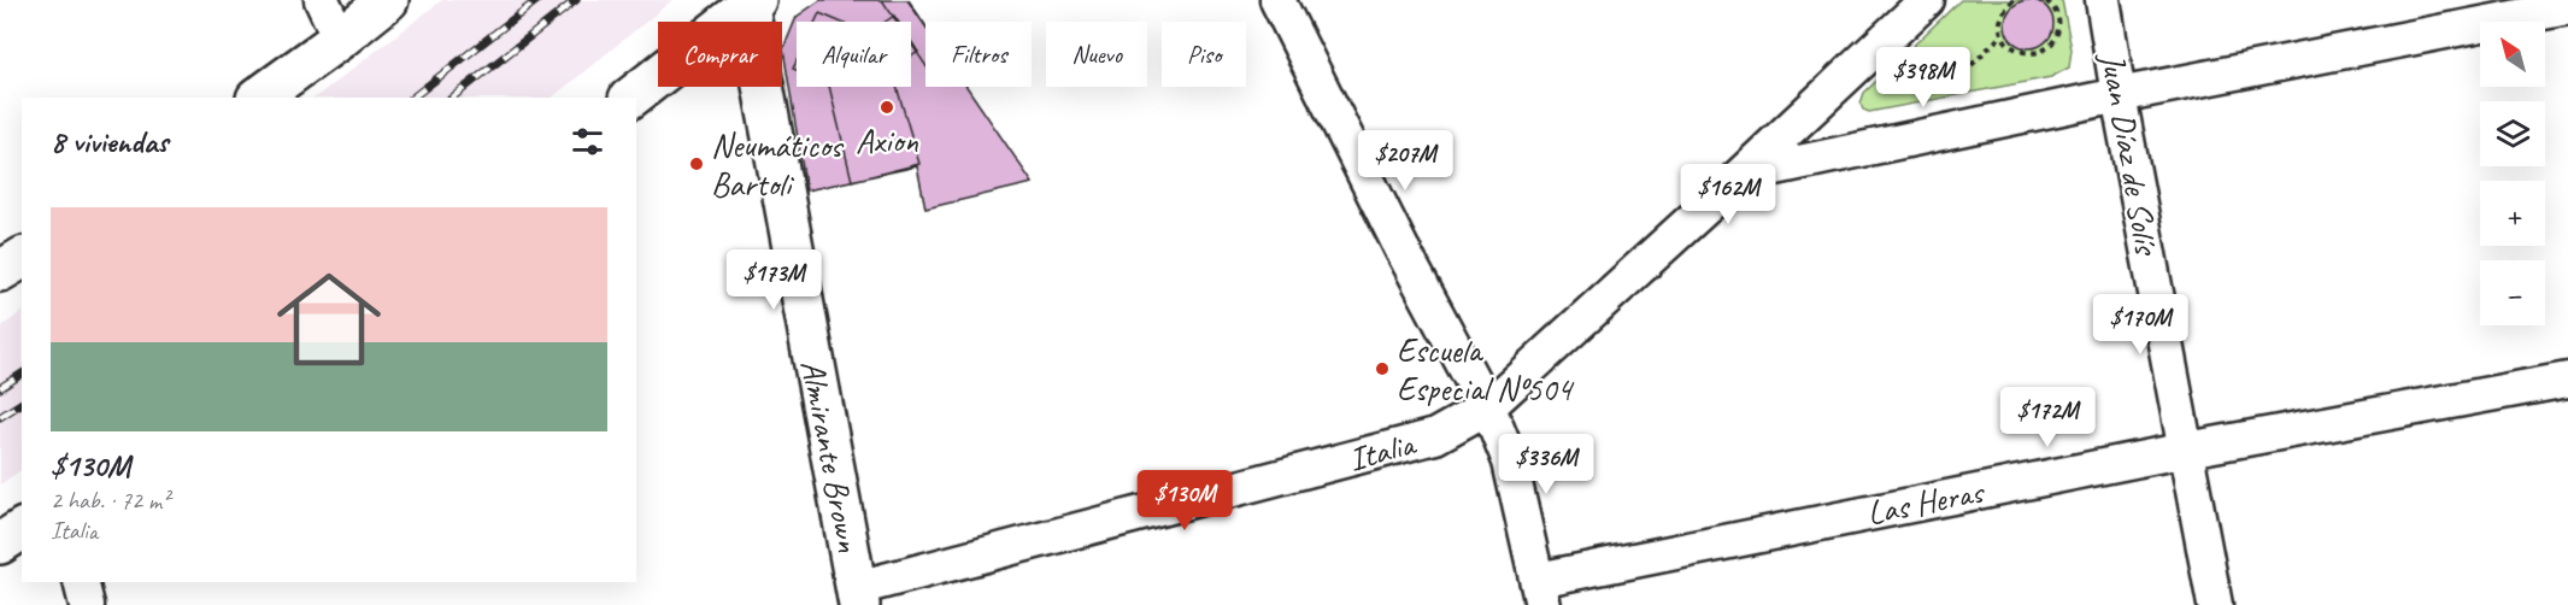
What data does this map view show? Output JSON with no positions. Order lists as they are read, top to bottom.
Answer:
{
  "streets": {
    "street": [
      "Juan Díaz de Solís",
      "Italia",
      "Almirante Brown",
      "Las Heras"
    ]
  },
  "crossings": [
    ["Juan Díaz de Solís", "Las Heras"],
    ["Italia", "Almirante Brown"]
  ],
  "places": ["Axion", "Neumáticos Bartoli", "Escuela Especial Nº504"],
  "north": "top left",
  "page": {
    "map_buttons": ["+", "−"],
    "chip": [
      "Comprar",
      "Alquilar",
      "Filtros",
      "Nuevo",
      "Piso"
    ],
    "price": [
      "$398M",
      "$207M",
      "$162M",
      "$173M",
      "$170M",
      "$172M",
      "$336M",
      "$130M"
    ],
    "heading": "8 viviendas",
    "list": [
      {
        "name": "$130M",
        "note": "2 hab. · 72 m² · Italia"
      }
    ]
  }
}
